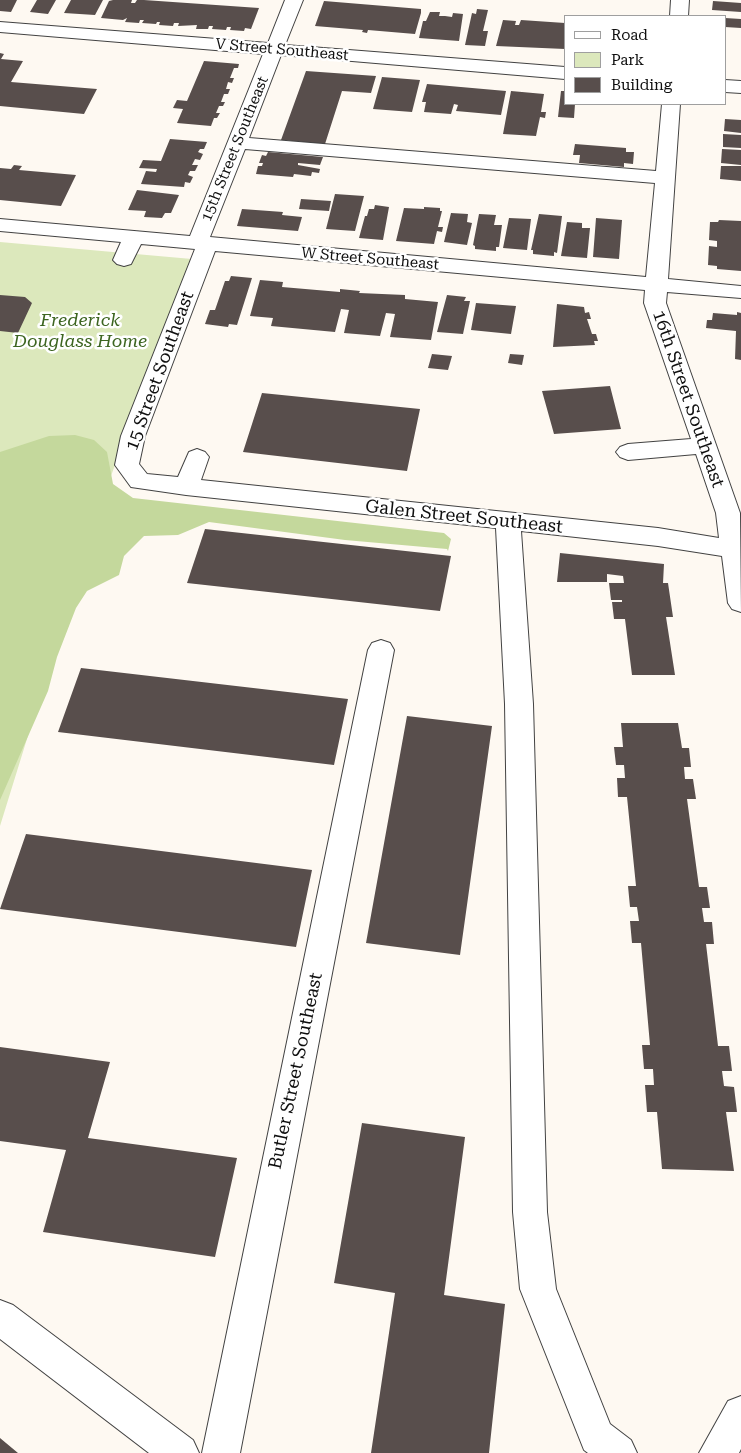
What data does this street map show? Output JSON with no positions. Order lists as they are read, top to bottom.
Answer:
{
  "streets": {
    "street": [
      "V Street Southeast",
      "15th Street Southeast",
      "W Street Southeast",
      "15 Street Southeast",
      "16th Street Southeast",
      "Galen Street Southeast",
      "Butler Street Southeast"
    ]
  },
  "crossings": [
    ["V Street Southeast", "15th Street Southeast"],
    ["15th Street Southeast", "W Street Southeast"],
    ["15th Street Southeast", "15 Street Southeast"],
    ["W Street Southeast", "15 Street Southeast"],
    ["W Street Southeast", "16th Street Southeast"],
    ["15 Street Southeast", "Galen Street Southeast"],
    ["16th Street Southeast", "Galen Street Southeast"]
  ],
  "parks": ["Frederick Douglass Home"],
  "legend": ["Road", "Park", "Building"]
}
